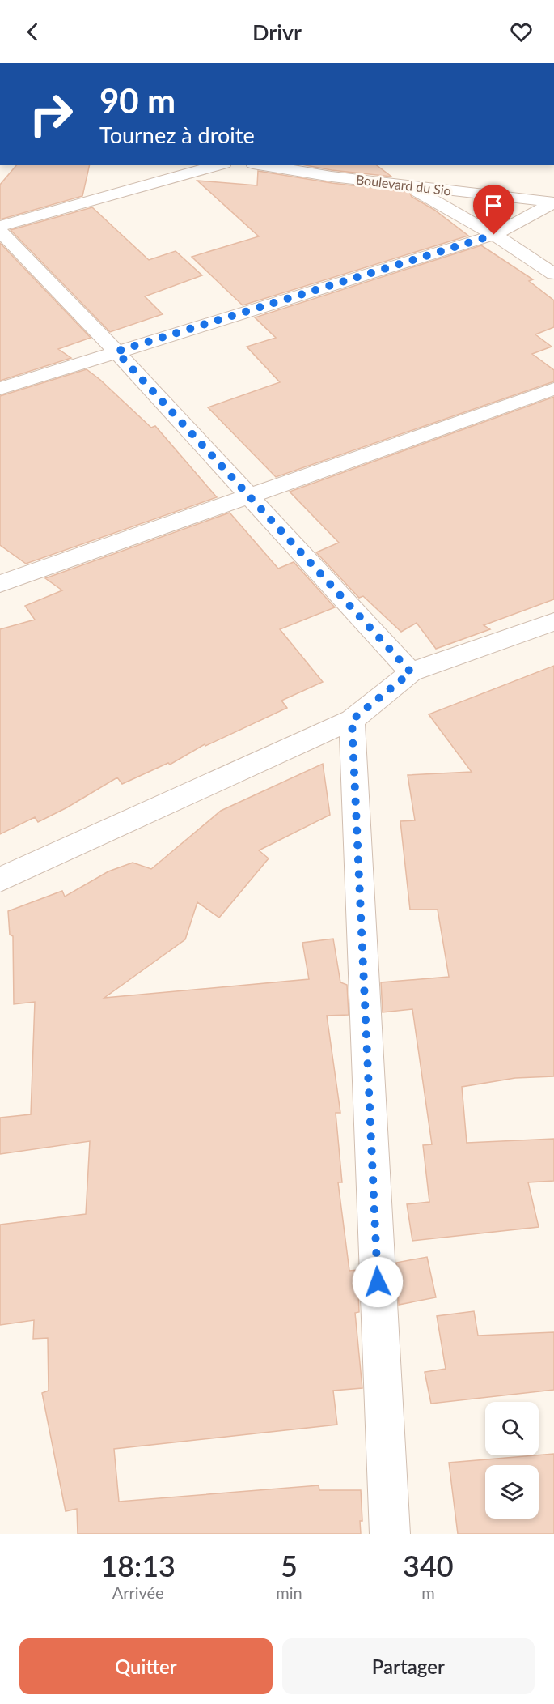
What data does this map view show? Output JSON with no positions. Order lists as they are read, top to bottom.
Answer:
{
  "streets": {
    "street": ["Boulevard du Sio"]
  },
  "page": {
    "header": "Drivr",
    "turn": ["90 m", "Tournez à droite"],
    "eta": [
      "18:13",
      "Arrivée",
      "5",
      "min",
      "340",
      "m"
    ],
    "buttons": ["Quitter", "Partager"]
  }
}
